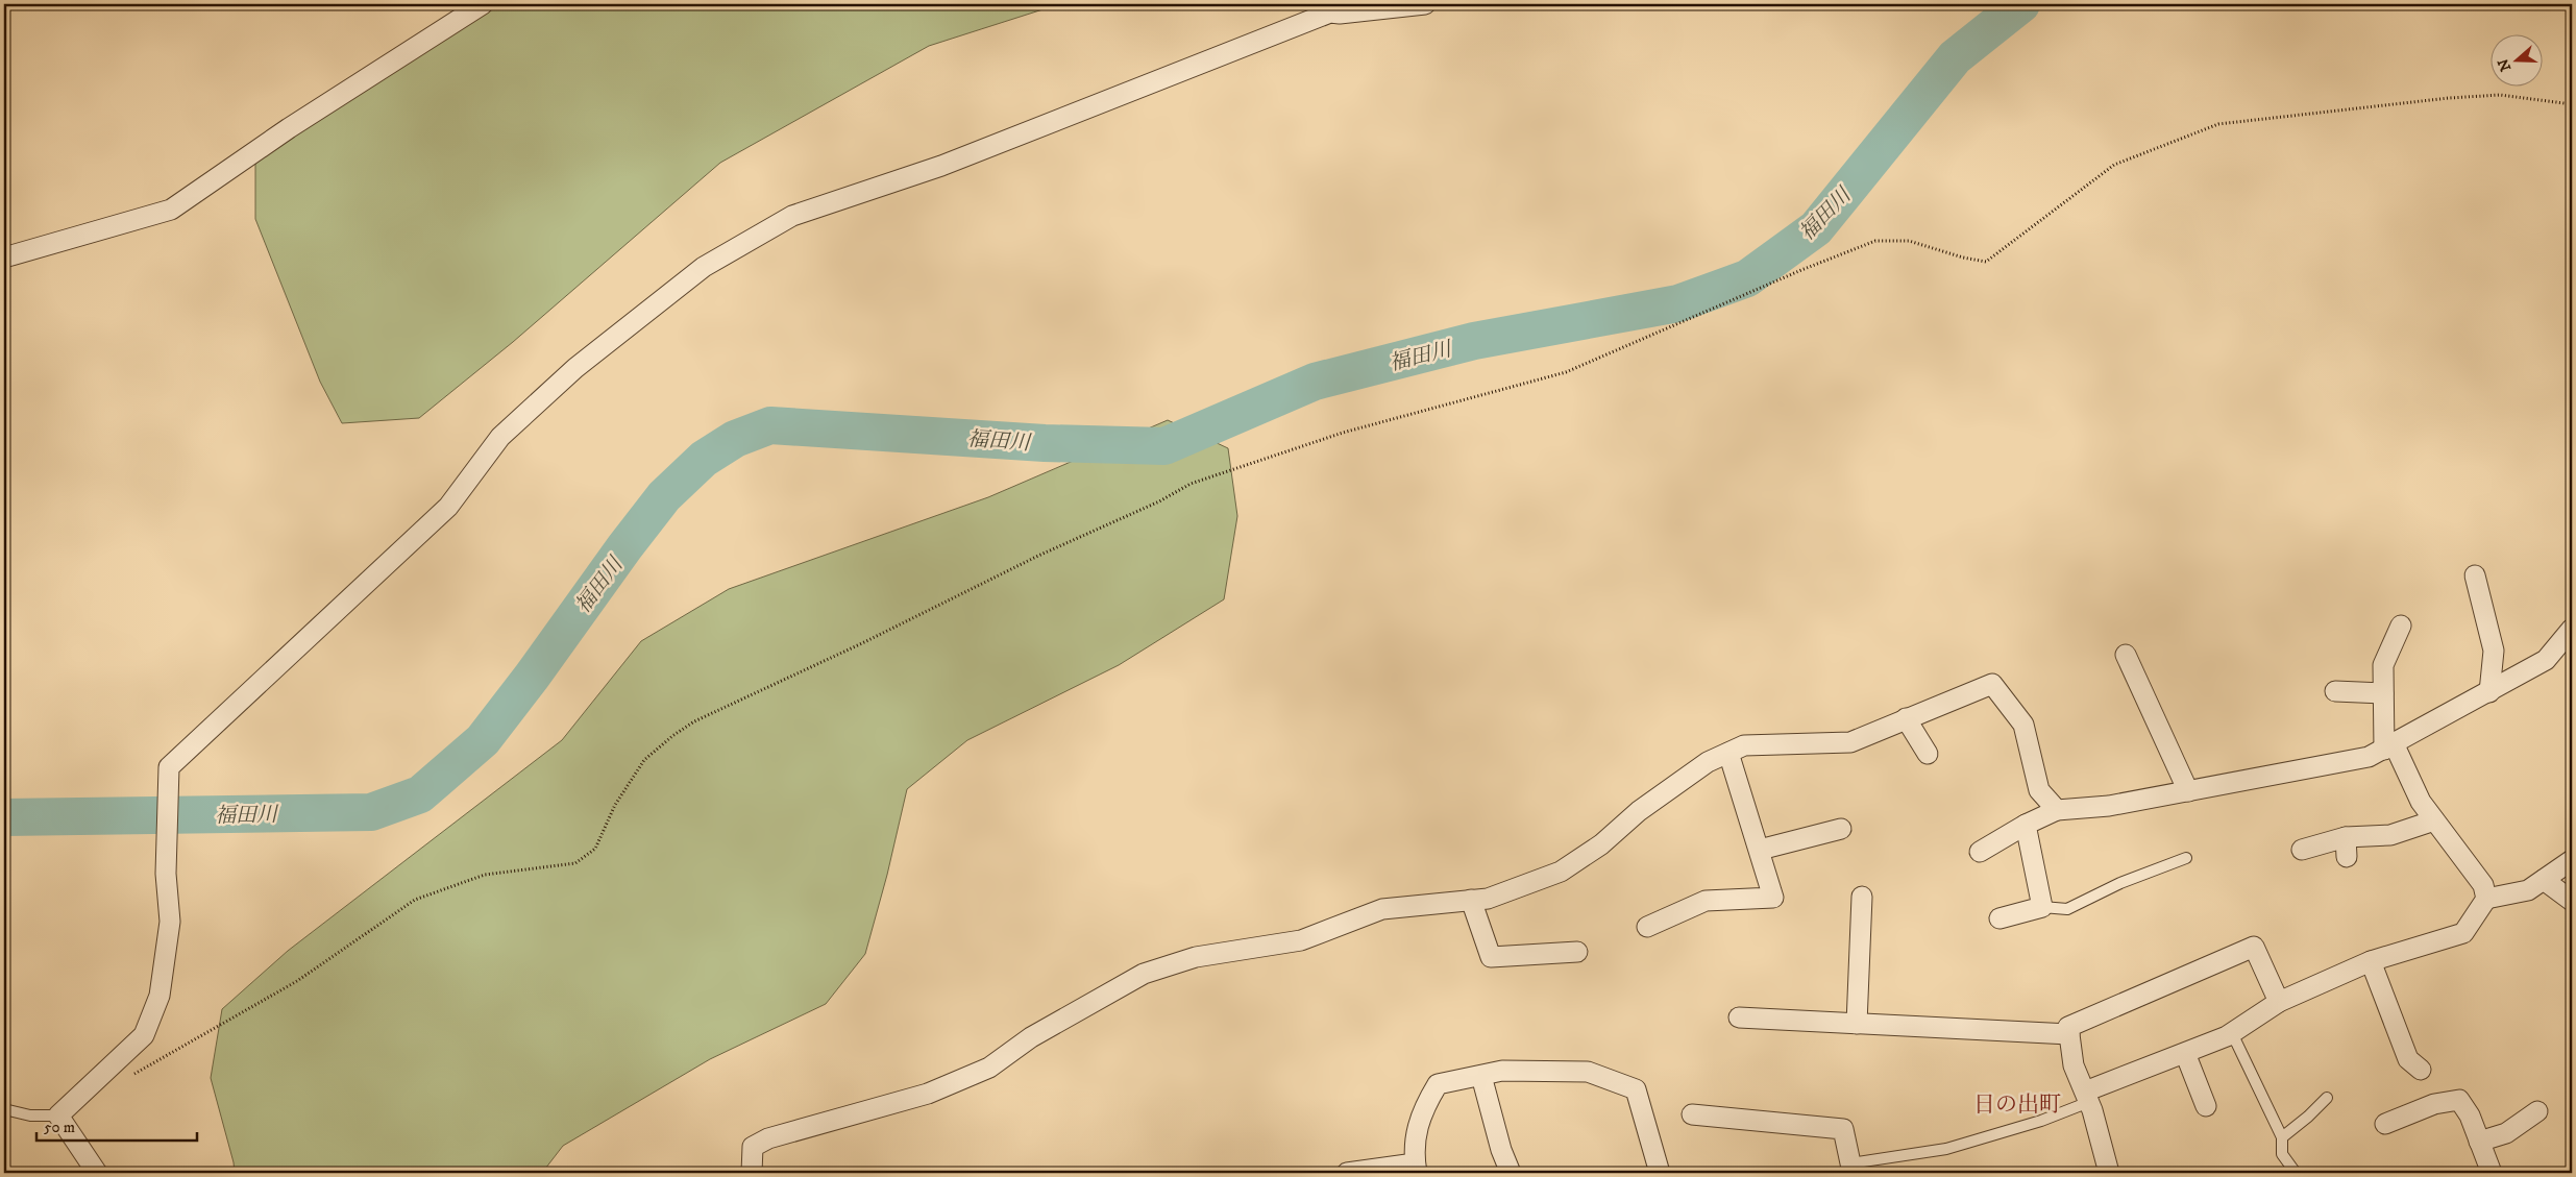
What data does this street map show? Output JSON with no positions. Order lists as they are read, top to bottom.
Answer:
{
  "districts": ["日の出町"],
  "water": ["福田川"],
  "scale_bar": "50 m",
  "north": "left"
}
